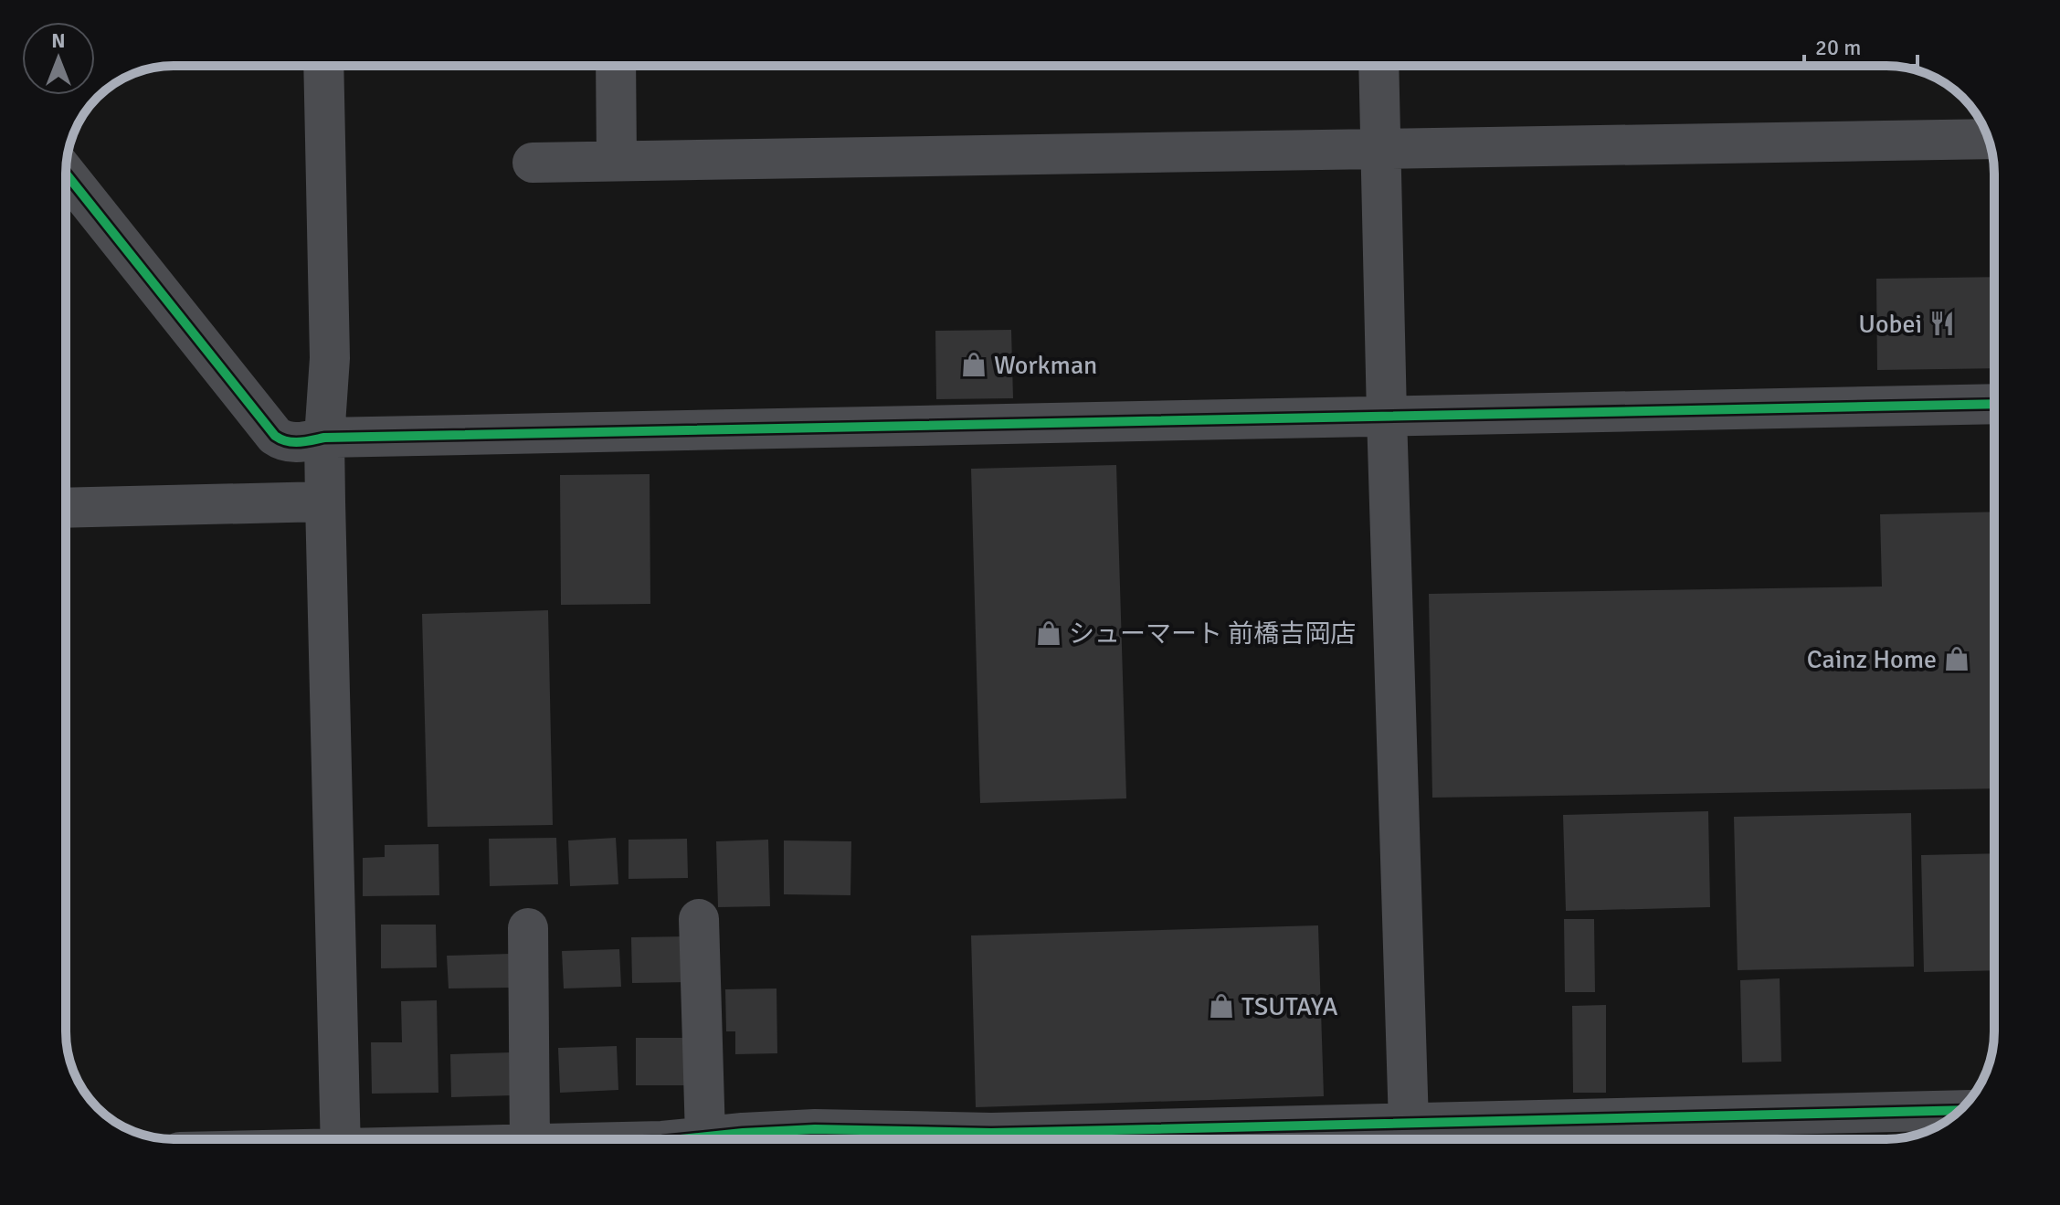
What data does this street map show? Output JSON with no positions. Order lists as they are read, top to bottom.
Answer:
{
  "places": {
    "restaurant": ["Uobei"],
    "shop": [
      "Workman",
      "シューマート 前橋吉岡店",
      "Cainz Home",
      "TSUTAYA"
    ]
  },
  "scale_bar": "20 m",
  "north": "top"
}
